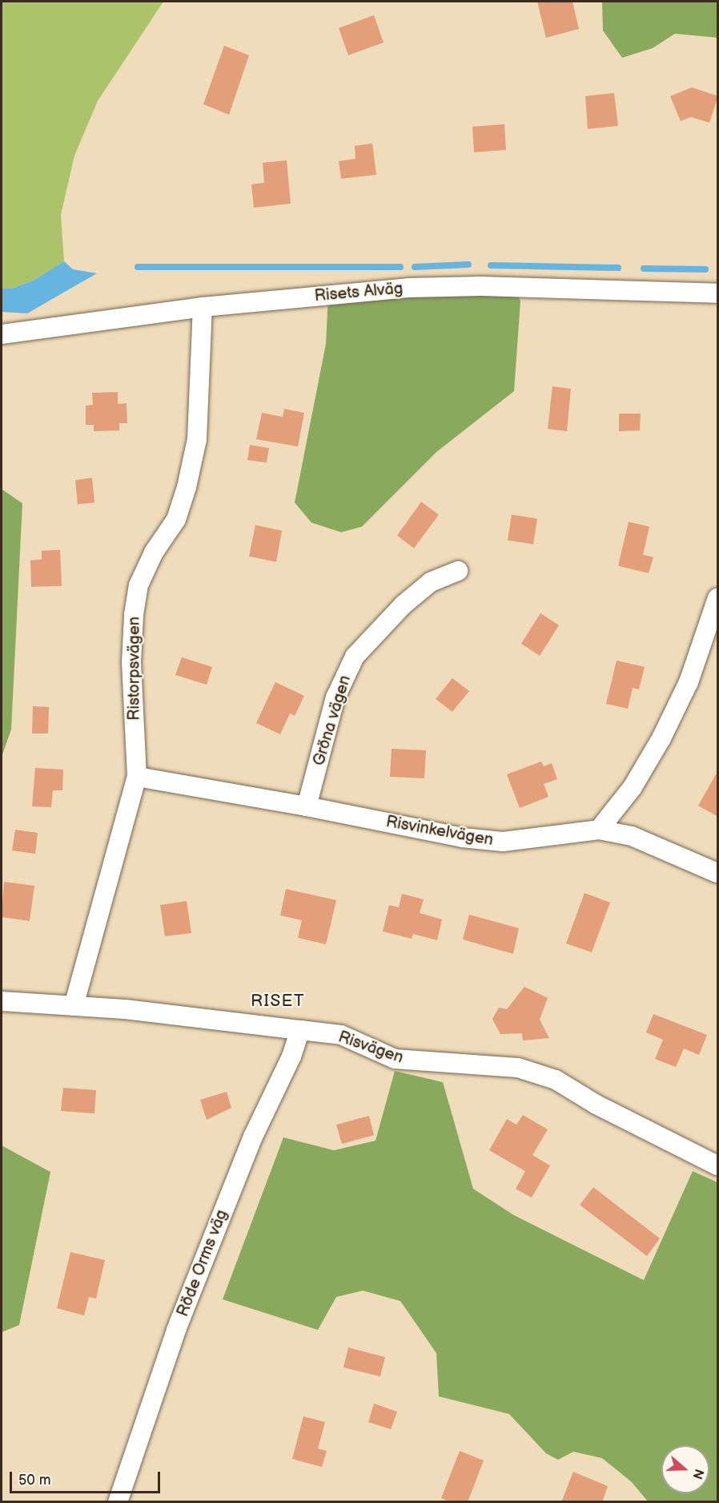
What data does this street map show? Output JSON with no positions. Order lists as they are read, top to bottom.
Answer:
{
  "streets": {
    "street": [
      "Risets Alväg",
      "Ristorpsvägen",
      "Gröna vägen",
      "Risvinkelvägen",
      "Risvägen",
      "Röde Orms väg"
    ]
  },
  "crossings": [
    ["Risets Alväg", "Ristorpsvägen"],
    ["Ristorpsvägen", "Risvinkelvägen"],
    ["Ristorpsvägen", "Risvägen"],
    ["Gröna vägen", "Risvinkelvägen"],
    ["Risvägen", "Röde Orms väg"]
  ],
  "districts": ["RISET"],
  "scale_bar": "50 m",
  "north": "right"
}
